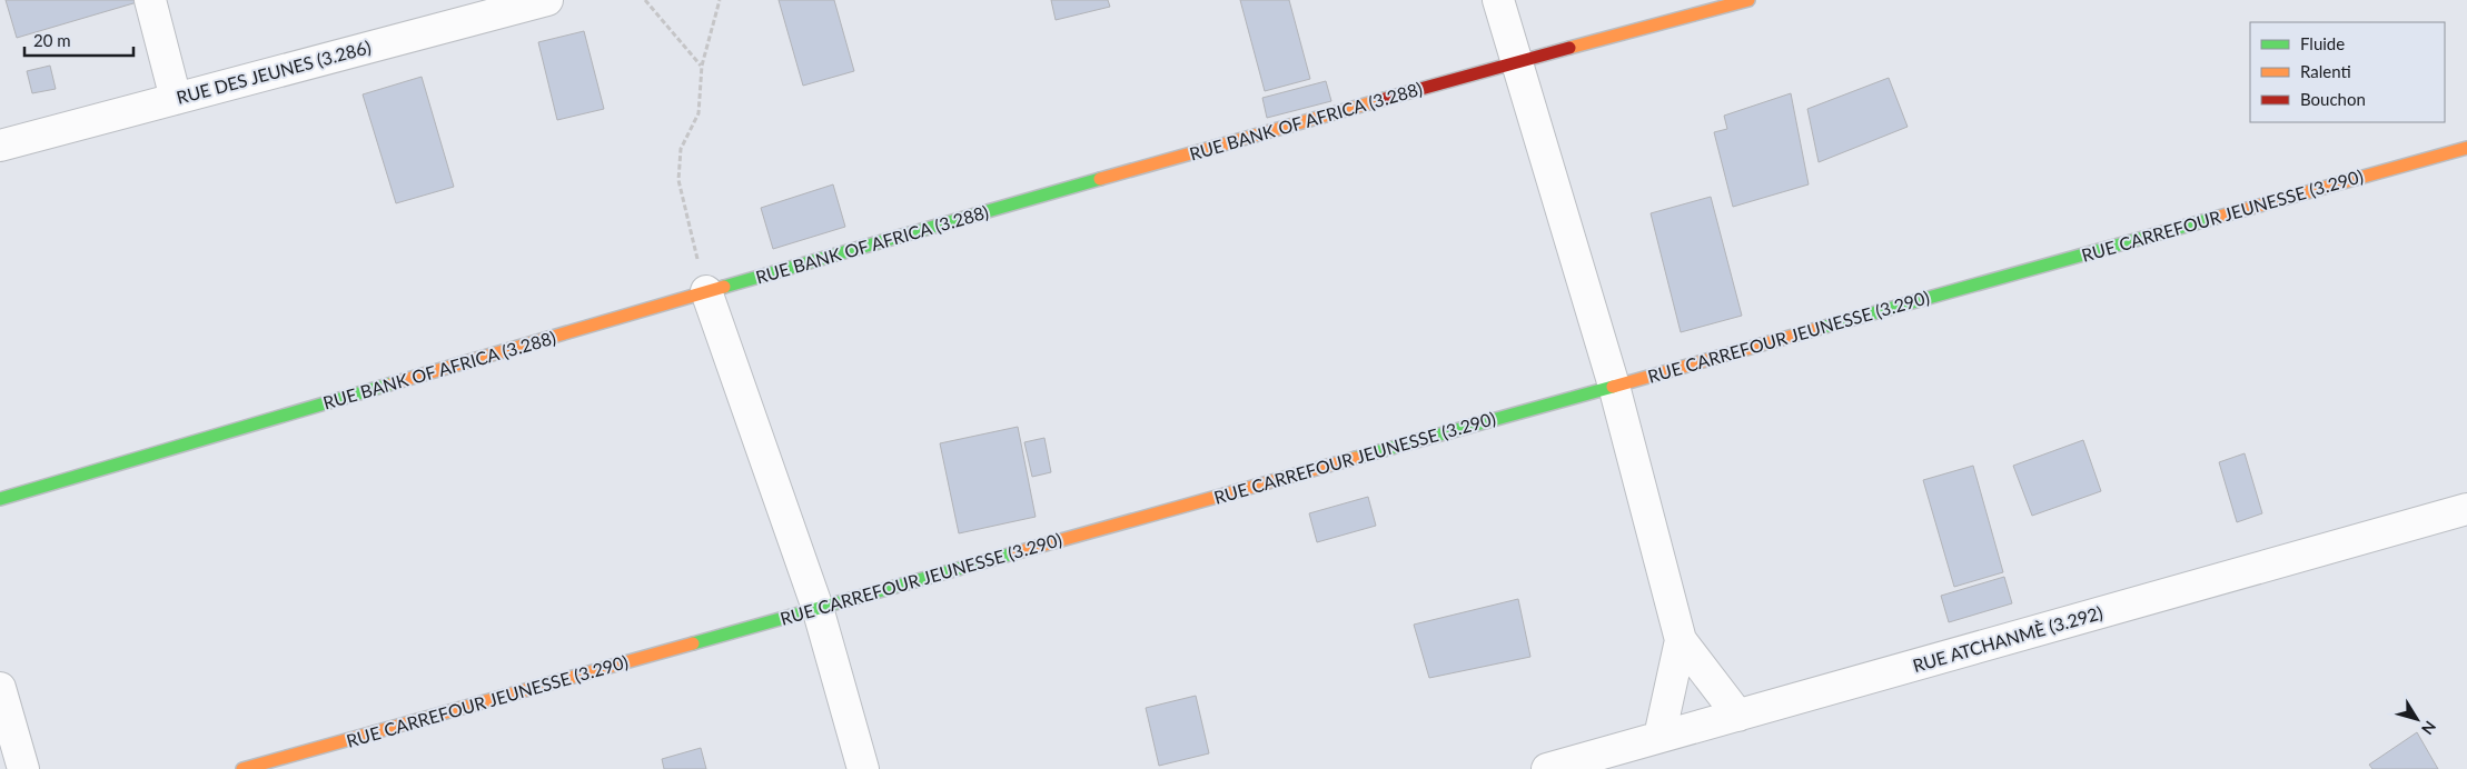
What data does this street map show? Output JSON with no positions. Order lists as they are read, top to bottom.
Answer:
{
  "streets": {
    "street": [
      "RUE DES JEUNES (3.286)",
      "RUE BANK OF AFRICA (3.288)",
      "RUE CARREFOUR JEUNESSE (3.290)",
      "RUE ATCHANMÈ (3.292)"
    ]
  },
  "legend": ["Fluide", "Ralenti", "Bouchon"],
  "scale_bar": "20 m",
  "north": "bottom right"
}
